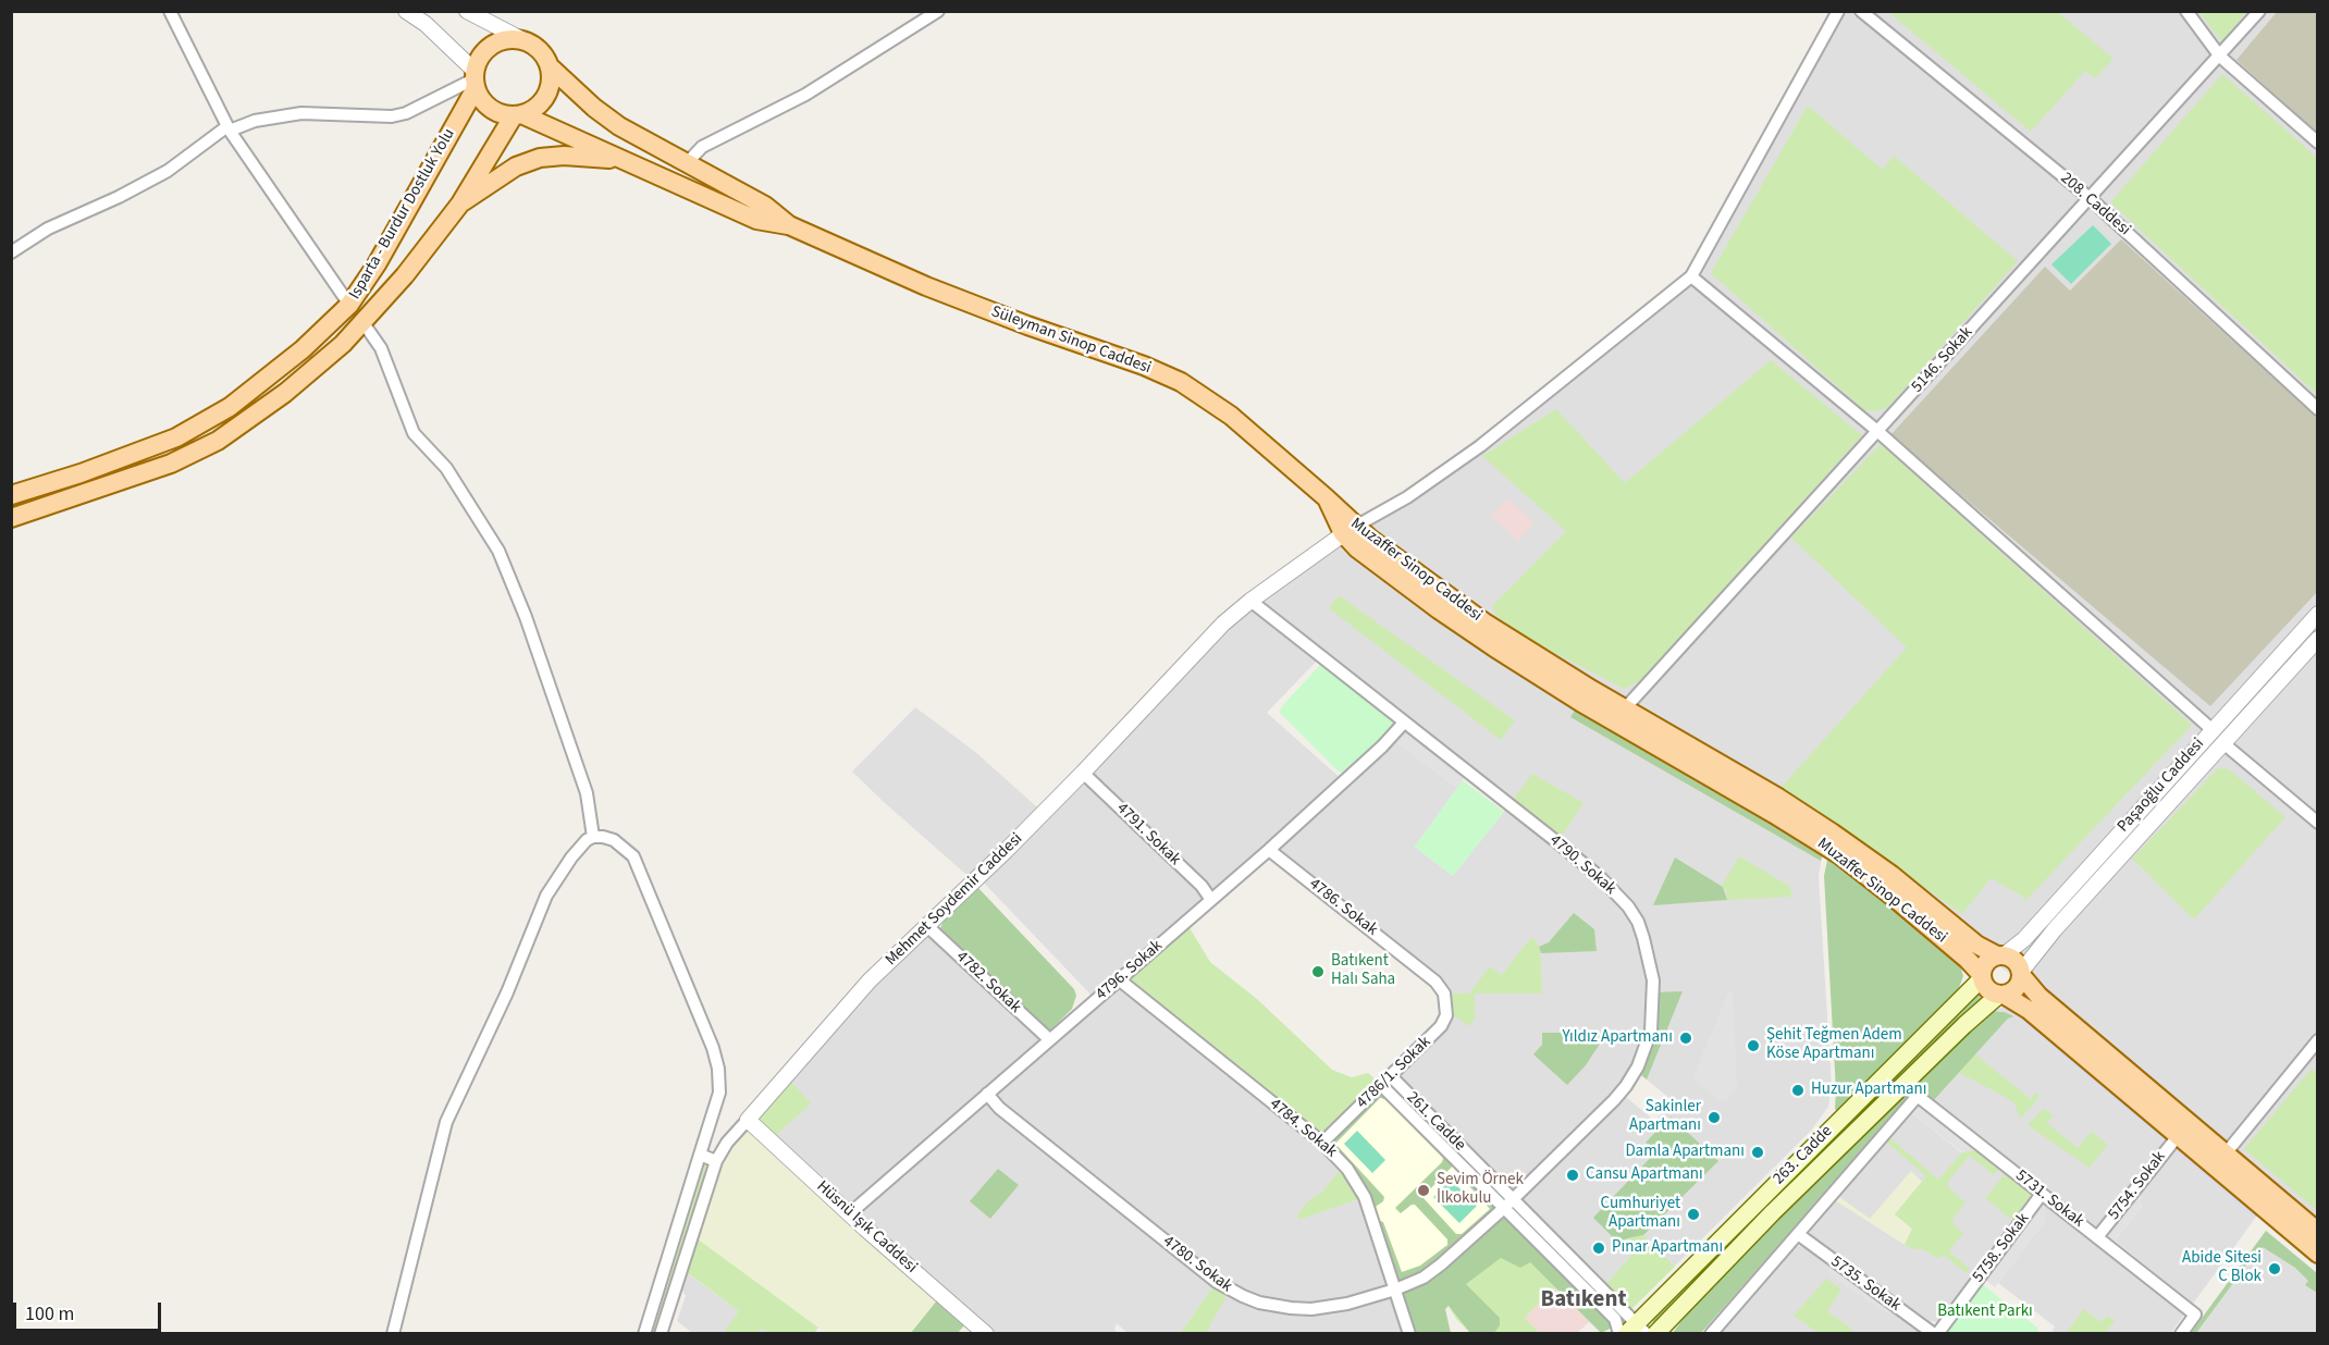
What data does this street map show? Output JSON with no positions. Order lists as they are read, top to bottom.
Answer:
{
  "streets": {
    "main road": [
      "Isparta - Burdur Dostluk Yolu",
      "Süleyman Sinop Caddesi",
      "Muzaffer Sinop Caddesi",
      "263. Cadde"
    ],
    "street": [
      "208. Caddesi",
      "5146. Sokak",
      "Paşaoğlu Caddesi",
      "4791. Sokak",
      "4790. Sokak",
      "Mehmet Soydemir Caddesi",
      "4786. Sokak",
      "4796. Sokak",
      "4782. Sokak",
      "4786/1. Sokak",
      "261. Cadde",
      "4784. Sokak",
      "5754. Sokak",
      "5731. Sokak",
      "Hüsnü Işık Caddesi",
      "5758. Sokak",
      "4780. Sokak",
      "5735. Sokak"
    ]
  },
  "crossings": [
    ["208. Caddesi", "5146. Sokak"],
    ["Isparta - Burdur Dostluk Yolu", "Süleyman Sinop Caddesi"],
    ["Süleyman Sinop Caddesi", "Muzaffer Sinop Caddesi"],
    ["5146. Sokak", "Muzaffer Sinop Caddesi"],
    ["Muzaffer Sinop Caddesi", "Paşaoğlu Caddesi"],
    ["Muzaffer Sinop Caddesi", "Mehmet Soydemir Caddesi"],
    ["Muzaffer Sinop Caddesi", "263. Cadde"],
    ["Paşaoğlu Caddesi", "263. Cadde"],
    ["4791. Sokak", "Mehmet Soydemir Caddesi"],
    ["4791. Sokak", "4796. Sokak"],
    ["4790. Sokak", "Mehmet Soydemir Caddesi"],
    ["4790. Sokak", "4796. Sokak"],
    ["4790. Sokak", "261. Cadde"],
    ["4790. Sokak", "4780. Sokak"],
    ["Mehmet Soydemir Caddesi", "4782. Sokak"],
    ["Mehmet Soydemir Caddesi", "Hüsnü Işık Caddesi"],
    ["4786. Sokak", "4796. Sokak"],
    ["4786. Sokak", "4786/1. Sokak"],
    ["4796. Sokak", "4782. Sokak"],
    ["4796. Sokak", "4784. Sokak"],
    ["4796. Sokak", "Hüsnü Işık Caddesi"],
    ["4796. Sokak", "4780. Sokak"],
    ["4786/1. Sokak", "261. Cadde"],
    ["4786/1. Sokak", "4784. Sokak"],
    ["261. Cadde", "263. Cadde"],
    ["261. Cadde", "4780. Sokak"],
    ["4784. Sokak", "4780. Sokak"],
    ["263. Cadde", "5731. Sokak"],
    ["5754. Sokak", "5731. Sokak"],
    ["5731. Sokak", "5758. Sokak"],
    ["5758. Sokak", "5735. Sokak"]
  ],
  "districts": ["Batıkent"],
  "parks": ["Batıkent Parkı"],
  "places": [
    "Batıkent Halı Saha",
    "Yıldız Apartmanı",
    "Şehit Teğmen Adem Köse Apartmanı",
    "Huzur Apartmanı",
    "Sakinler Apartmanı",
    "Damla Apartmanı",
    "Cansu Apartmanı",
    "Sevim Örnek İlkokulu",
    "Cumhuriyet Apartmanı",
    "Pınar Apartmanı",
    "Abide Sitesi C Blok"
  ],
  "scale_bar": "100 m"
}
